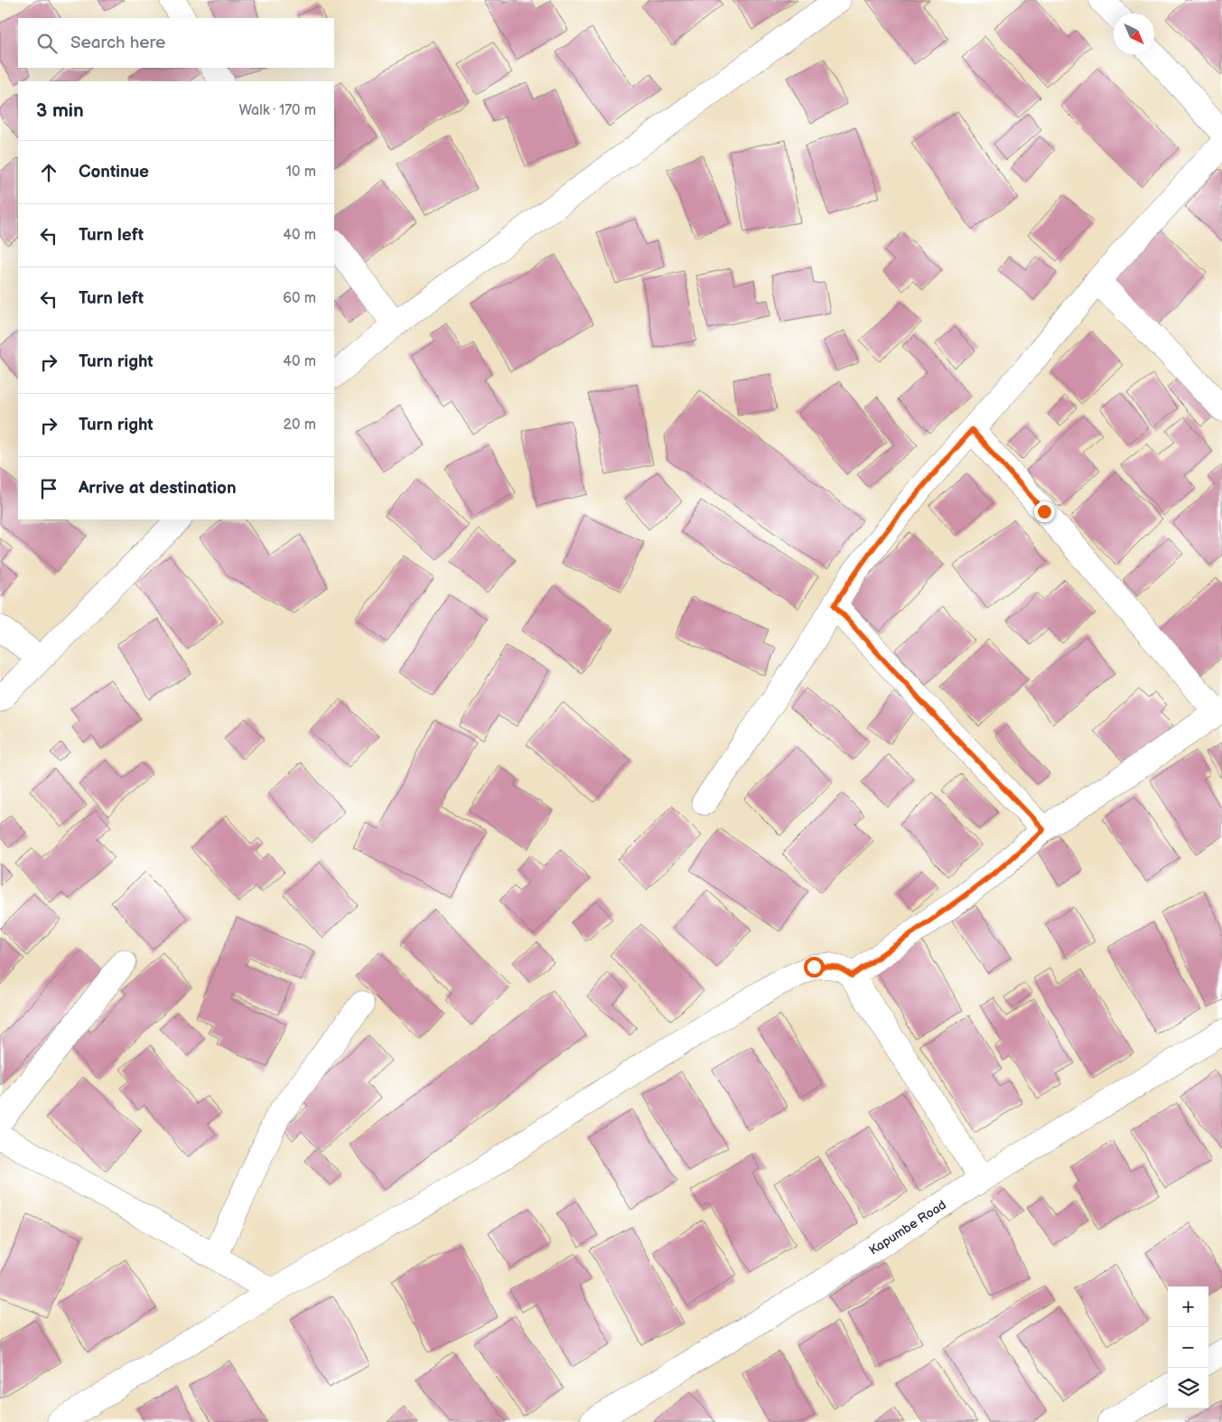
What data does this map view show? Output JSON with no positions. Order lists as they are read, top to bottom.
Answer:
{
  "streets": {
    "street": ["Kapumbe Road"]
  },
  "north": "bottom right",
  "page": {
    "search": "Search here",
    "heading": ["3 min", "Walk · 170 m"],
    "list": [
      ["Continue", "10 m"],
      ["Turn left", "40 m"],
      ["Turn left", "60 m"],
      ["Turn right", "40 m"],
      ["Turn right", "20 m"],
      "Arrive at destination"
    ],
    "map_buttons": ["+", "−"]
  }
}
